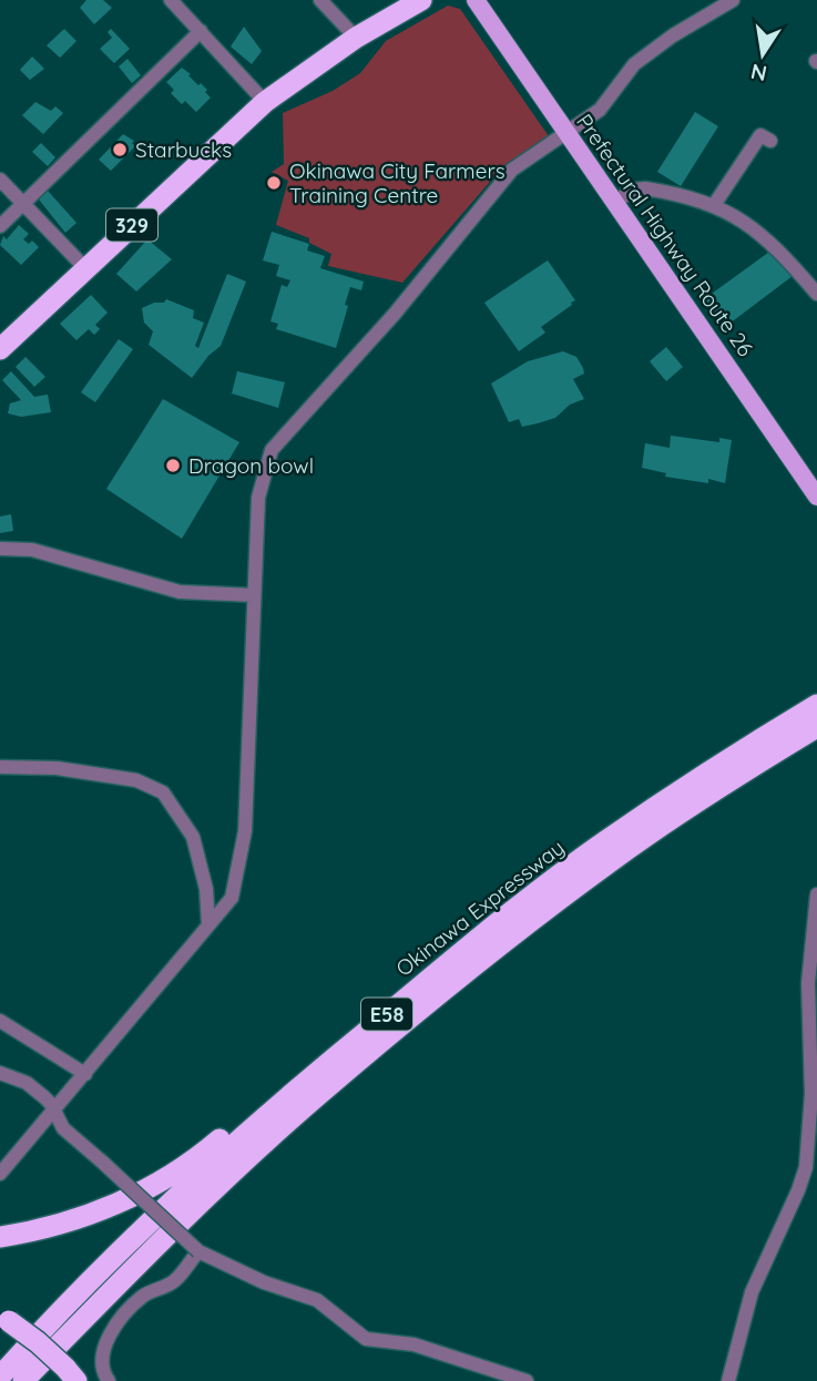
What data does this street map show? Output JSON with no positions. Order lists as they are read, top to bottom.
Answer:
{
  "streets": {
    "highway": ["329", "Okinawa Expressway", "E58"],
    "main road": ["Prefectural Highway Route 26"]
  },
  "places": ["Starbucks", "Okinawa City Farmers Training Centre", "Dragon bowl"],
  "north": "bottom"
}
